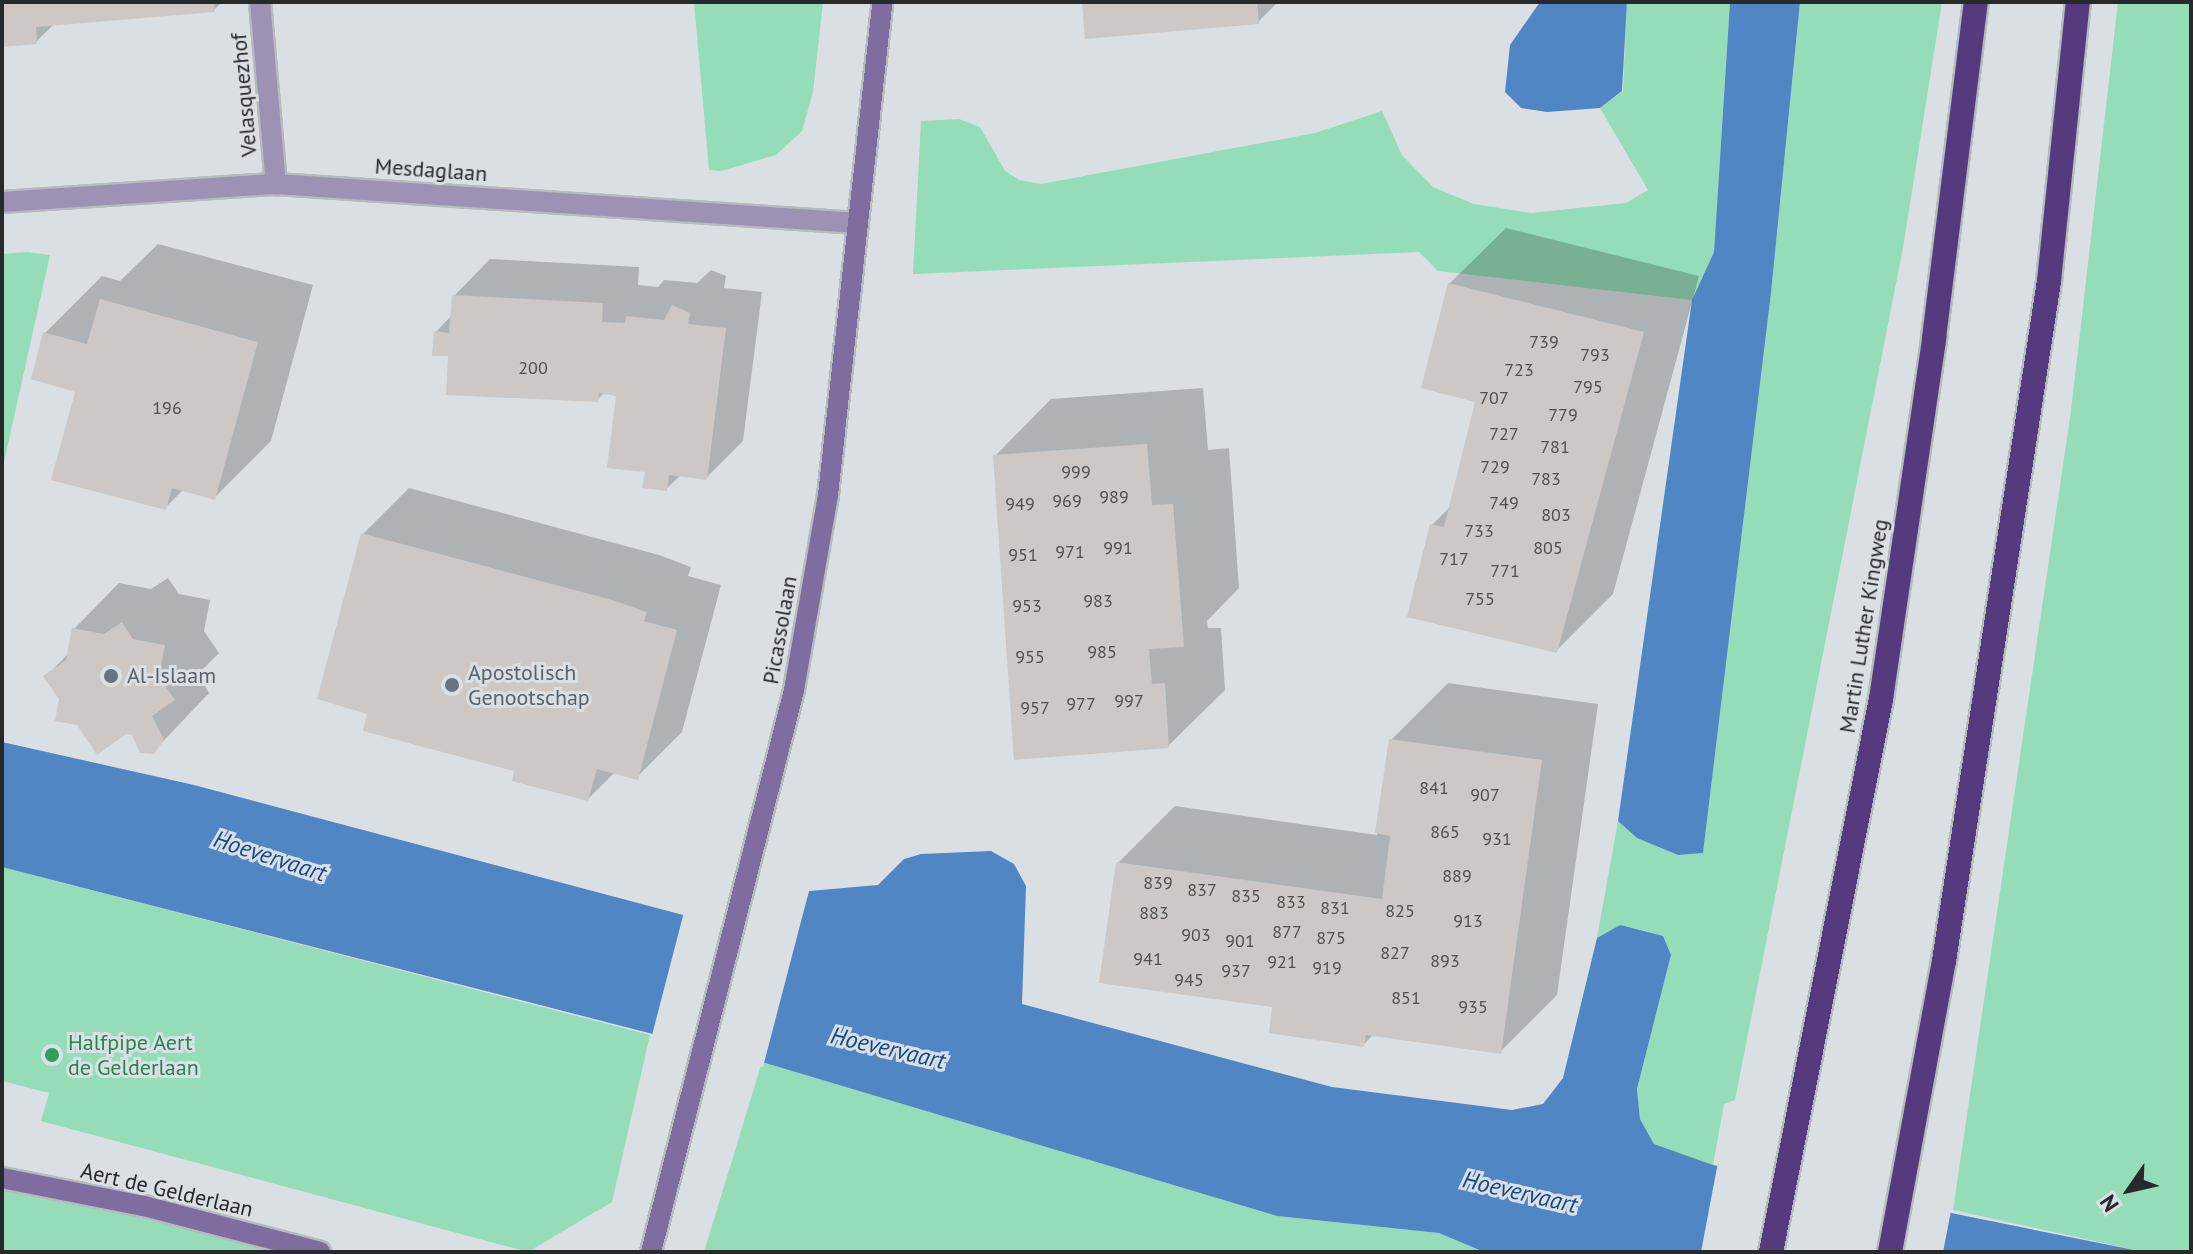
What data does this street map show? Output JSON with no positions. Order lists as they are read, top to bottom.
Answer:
{
  "streets": {
    "highway": ["Martin Luther Kingweg"],
    "street": [
      "Velasquezhof",
      "Mesdaglaan",
      "Picassolaan",
      "Aert de Gelderlaan"
    ]
  },
  "crossings": [
    ["Velasquezhof", "Mesdaglaan"],
    ["Mesdaglaan", "Picassolaan"]
  ],
  "water": ["Hoevervaart"],
  "places": ["Al-Islaam", "Apostolisch Genootschap", "Halfpipe Aert de Gelderlaan"],
  "house_numbers": [
    "739",
    "793",
    "200",
    "723",
    "795",
    "707",
    "196",
    "779",
    "727",
    "781",
    "729",
    "999",
    "783",
    "989",
    "969",
    "749",
    "949",
    "803",
    "733",
    "991",
    "805",
    "971",
    "951",
    "717",
    "771",
    "755",
    "983",
    "953",
    "985",
    "955",
    "997",
    "977",
    "957",
    "841",
    "907",
    "865",
    "931",
    "889",
    "839",
    "837",
    "835",
    "833",
    "831",
    "825",
    "883",
    "913",
    "877",
    "903",
    "875",
    "901",
    "827",
    "941",
    "893",
    "921",
    "919",
    "937",
    "945",
    "851",
    "935"
  ],
  "north": "bottom left"
}
